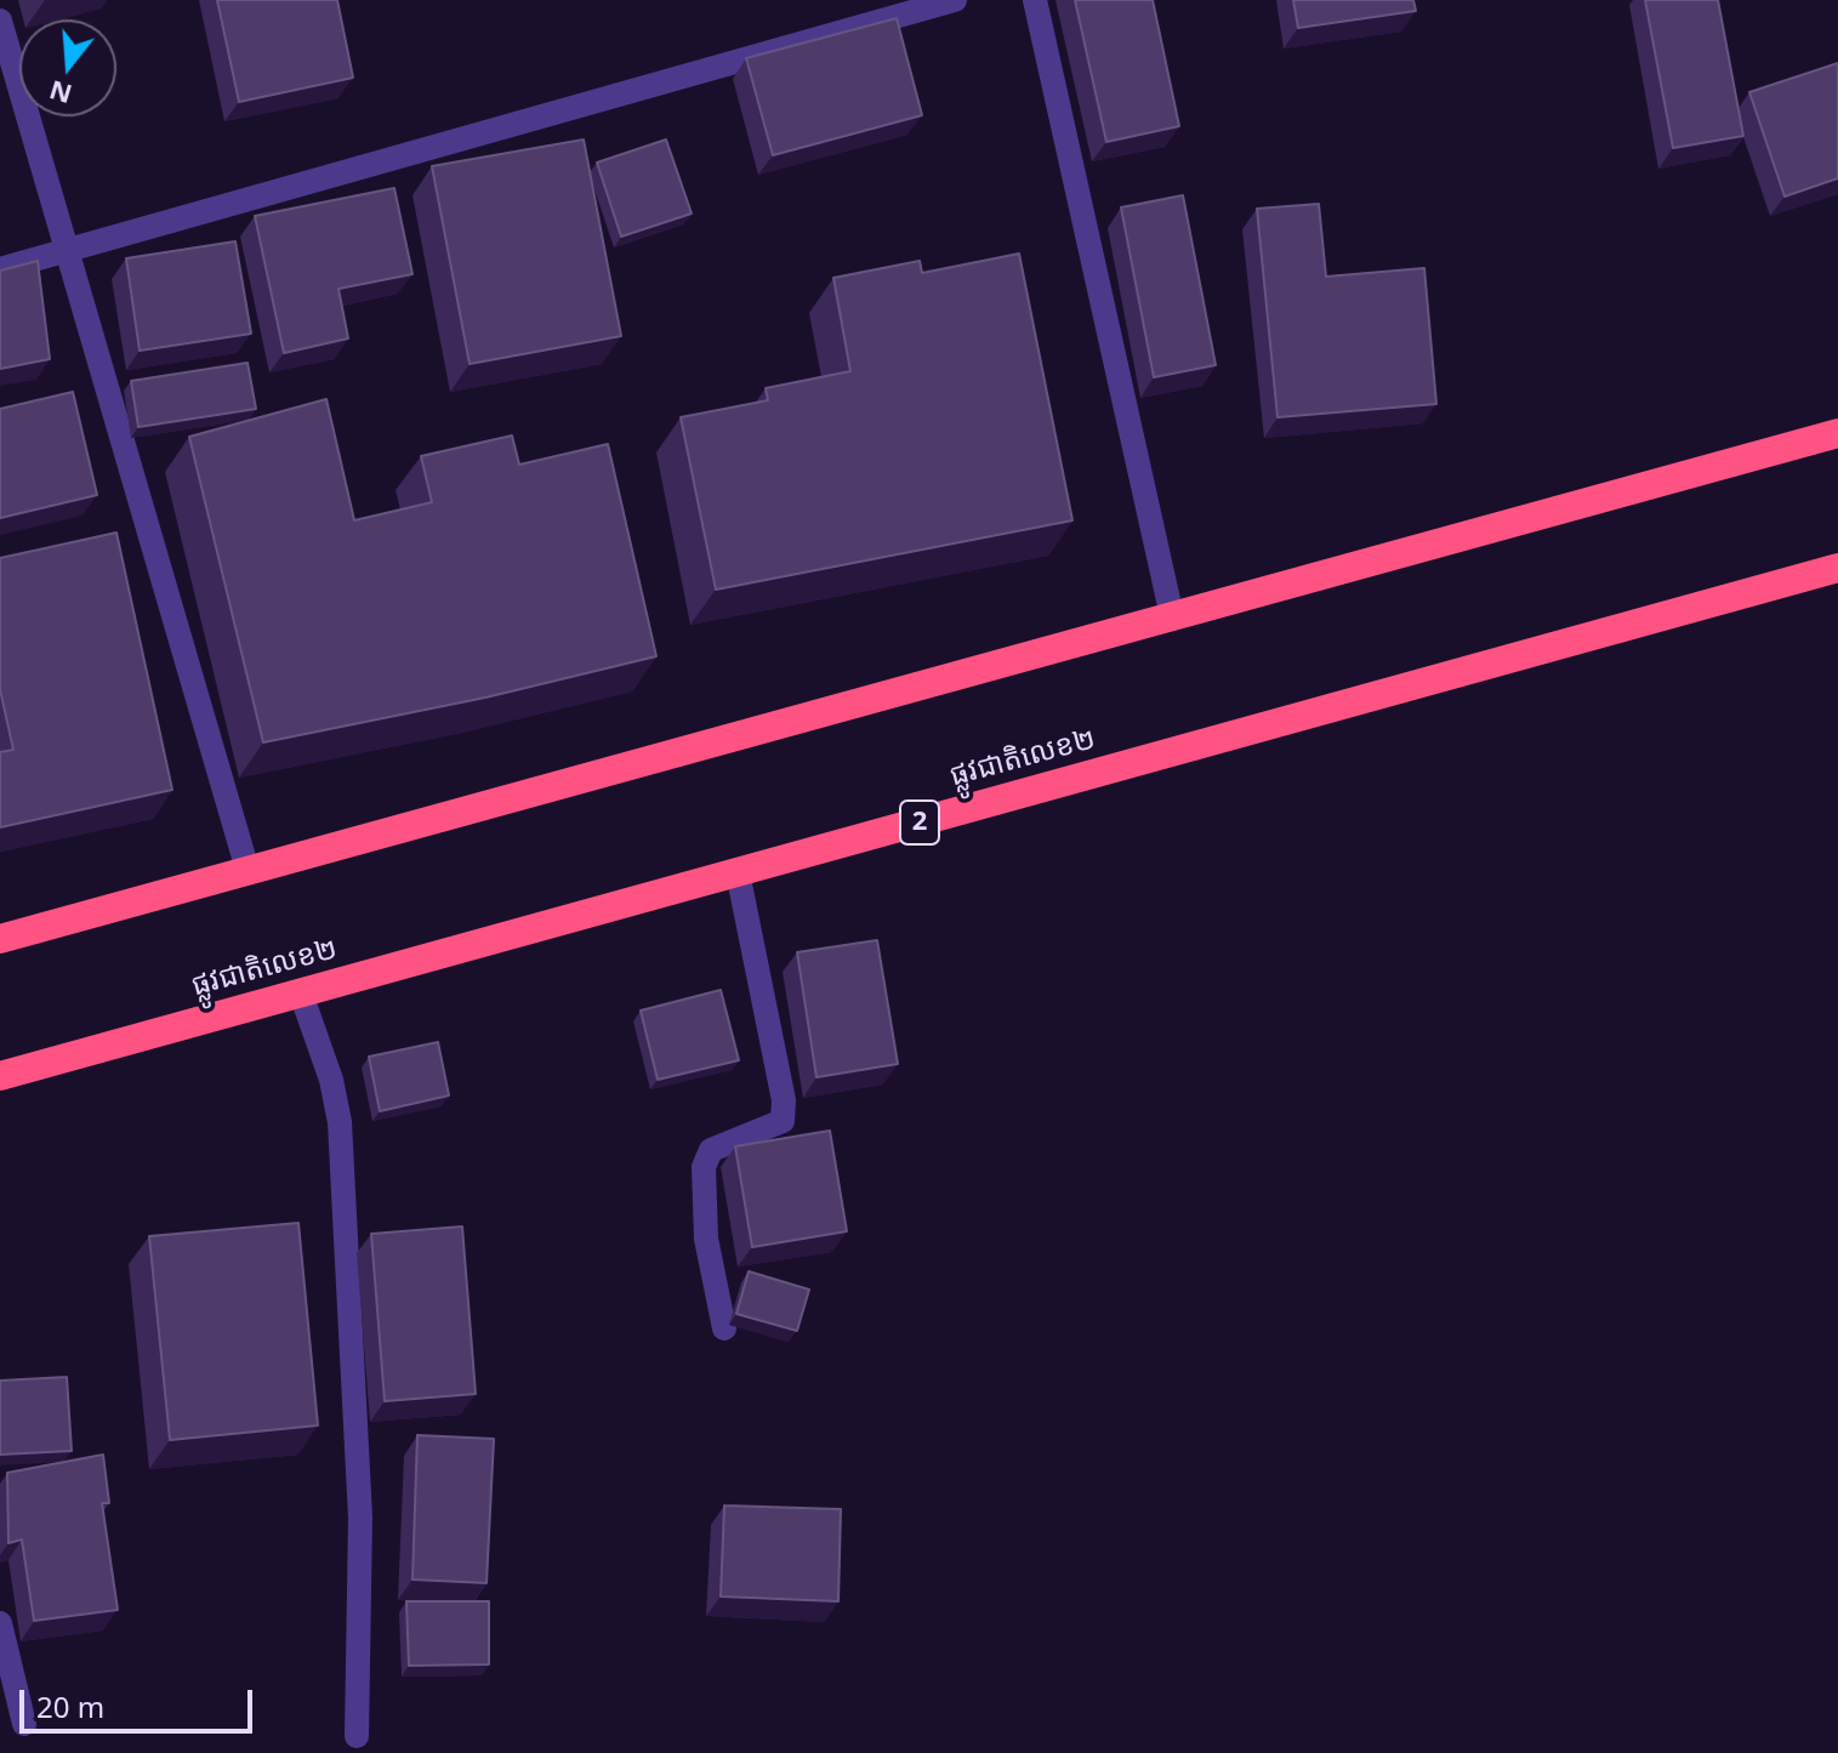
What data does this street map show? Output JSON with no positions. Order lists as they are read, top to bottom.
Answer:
{
  "streets": {
    "highway": ["ផ្លូវជាតិលេខ២", "2"]
  },
  "scale_bar": "20 m",
  "north": "bottom"
}
